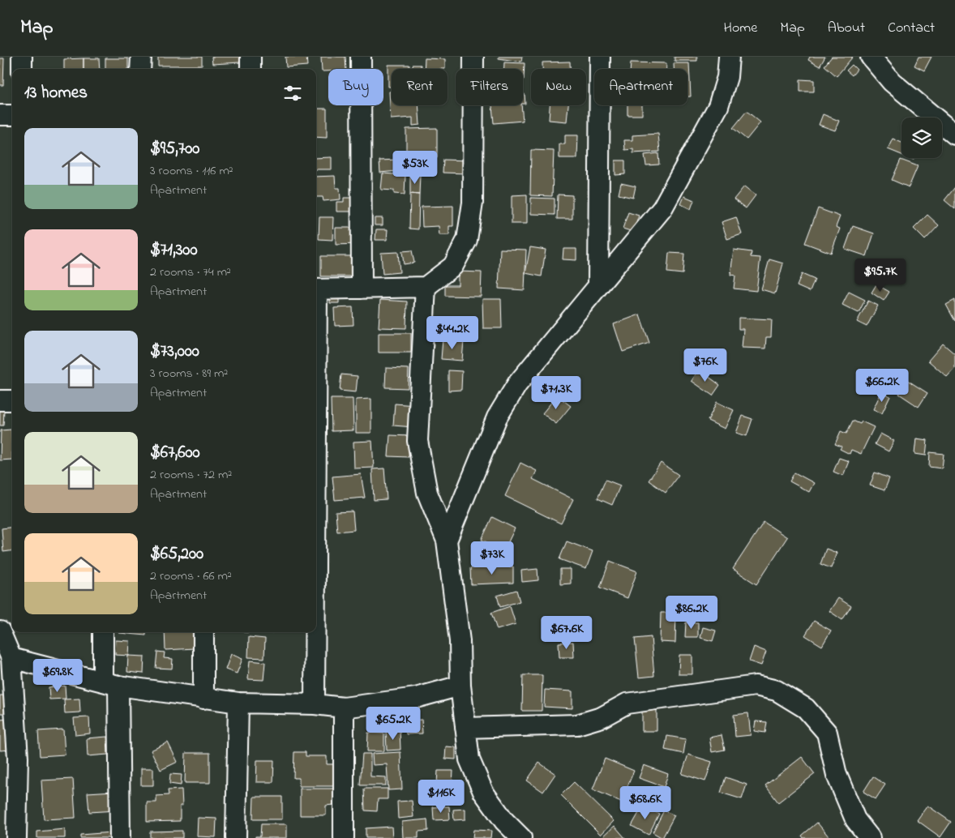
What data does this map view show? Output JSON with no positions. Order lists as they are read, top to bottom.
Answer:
{
  "page": {
    "header": "Map",
    "nav": [
      "Home",
      "Map",
      "About",
      "Contact"
    ],
    "chip": [
      "Buy",
      "Rent",
      "Filters",
      "New",
      "Apartment"
    ],
    "heading": "13 homes",
    "list": [
      {
        "name": "$95,700",
        "note": "3 rooms · 116 m² · Apartment"
      },
      {
        "name": "$71,300",
        "note": "2 rooms · 74 m² · Apartment"
      },
      {
        "name": "$73,000",
        "note": "3 rooms · 89 m² · Apartment"
      },
      {
        "name": "$67,600",
        "note": "2 rooms · 72 m² · Apartment"
      },
      {
        "name": "$65,200",
        "note": "2 rooms · 66 m² · Apartment"
      }
    ],
    "price": [
      "$53K",
      "$95.7K",
      "$44.2K",
      "$76K",
      "$66.2K",
      "$71.3K",
      "$73K",
      "$86.2K",
      "$67.6K",
      "$69.8K",
      "$65.2K",
      "$116K",
      "$68.6K"
    ]
  }
}
